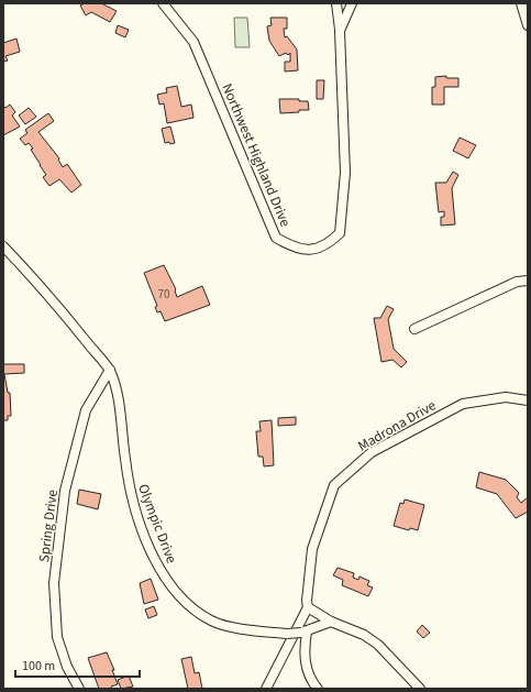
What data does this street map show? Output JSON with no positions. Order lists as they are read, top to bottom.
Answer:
{
  "streets": {
    "street": [
      "Northwest Highland Drive",
      "Madrona Drive",
      "Olympic Drive",
      "Spring Drive"
    ]
  },
  "crossings": [
    ["Olympic Drive", "Spring Drive"]
  ],
  "house_numbers": ["70"],
  "scale_bar": "100 m"
}
